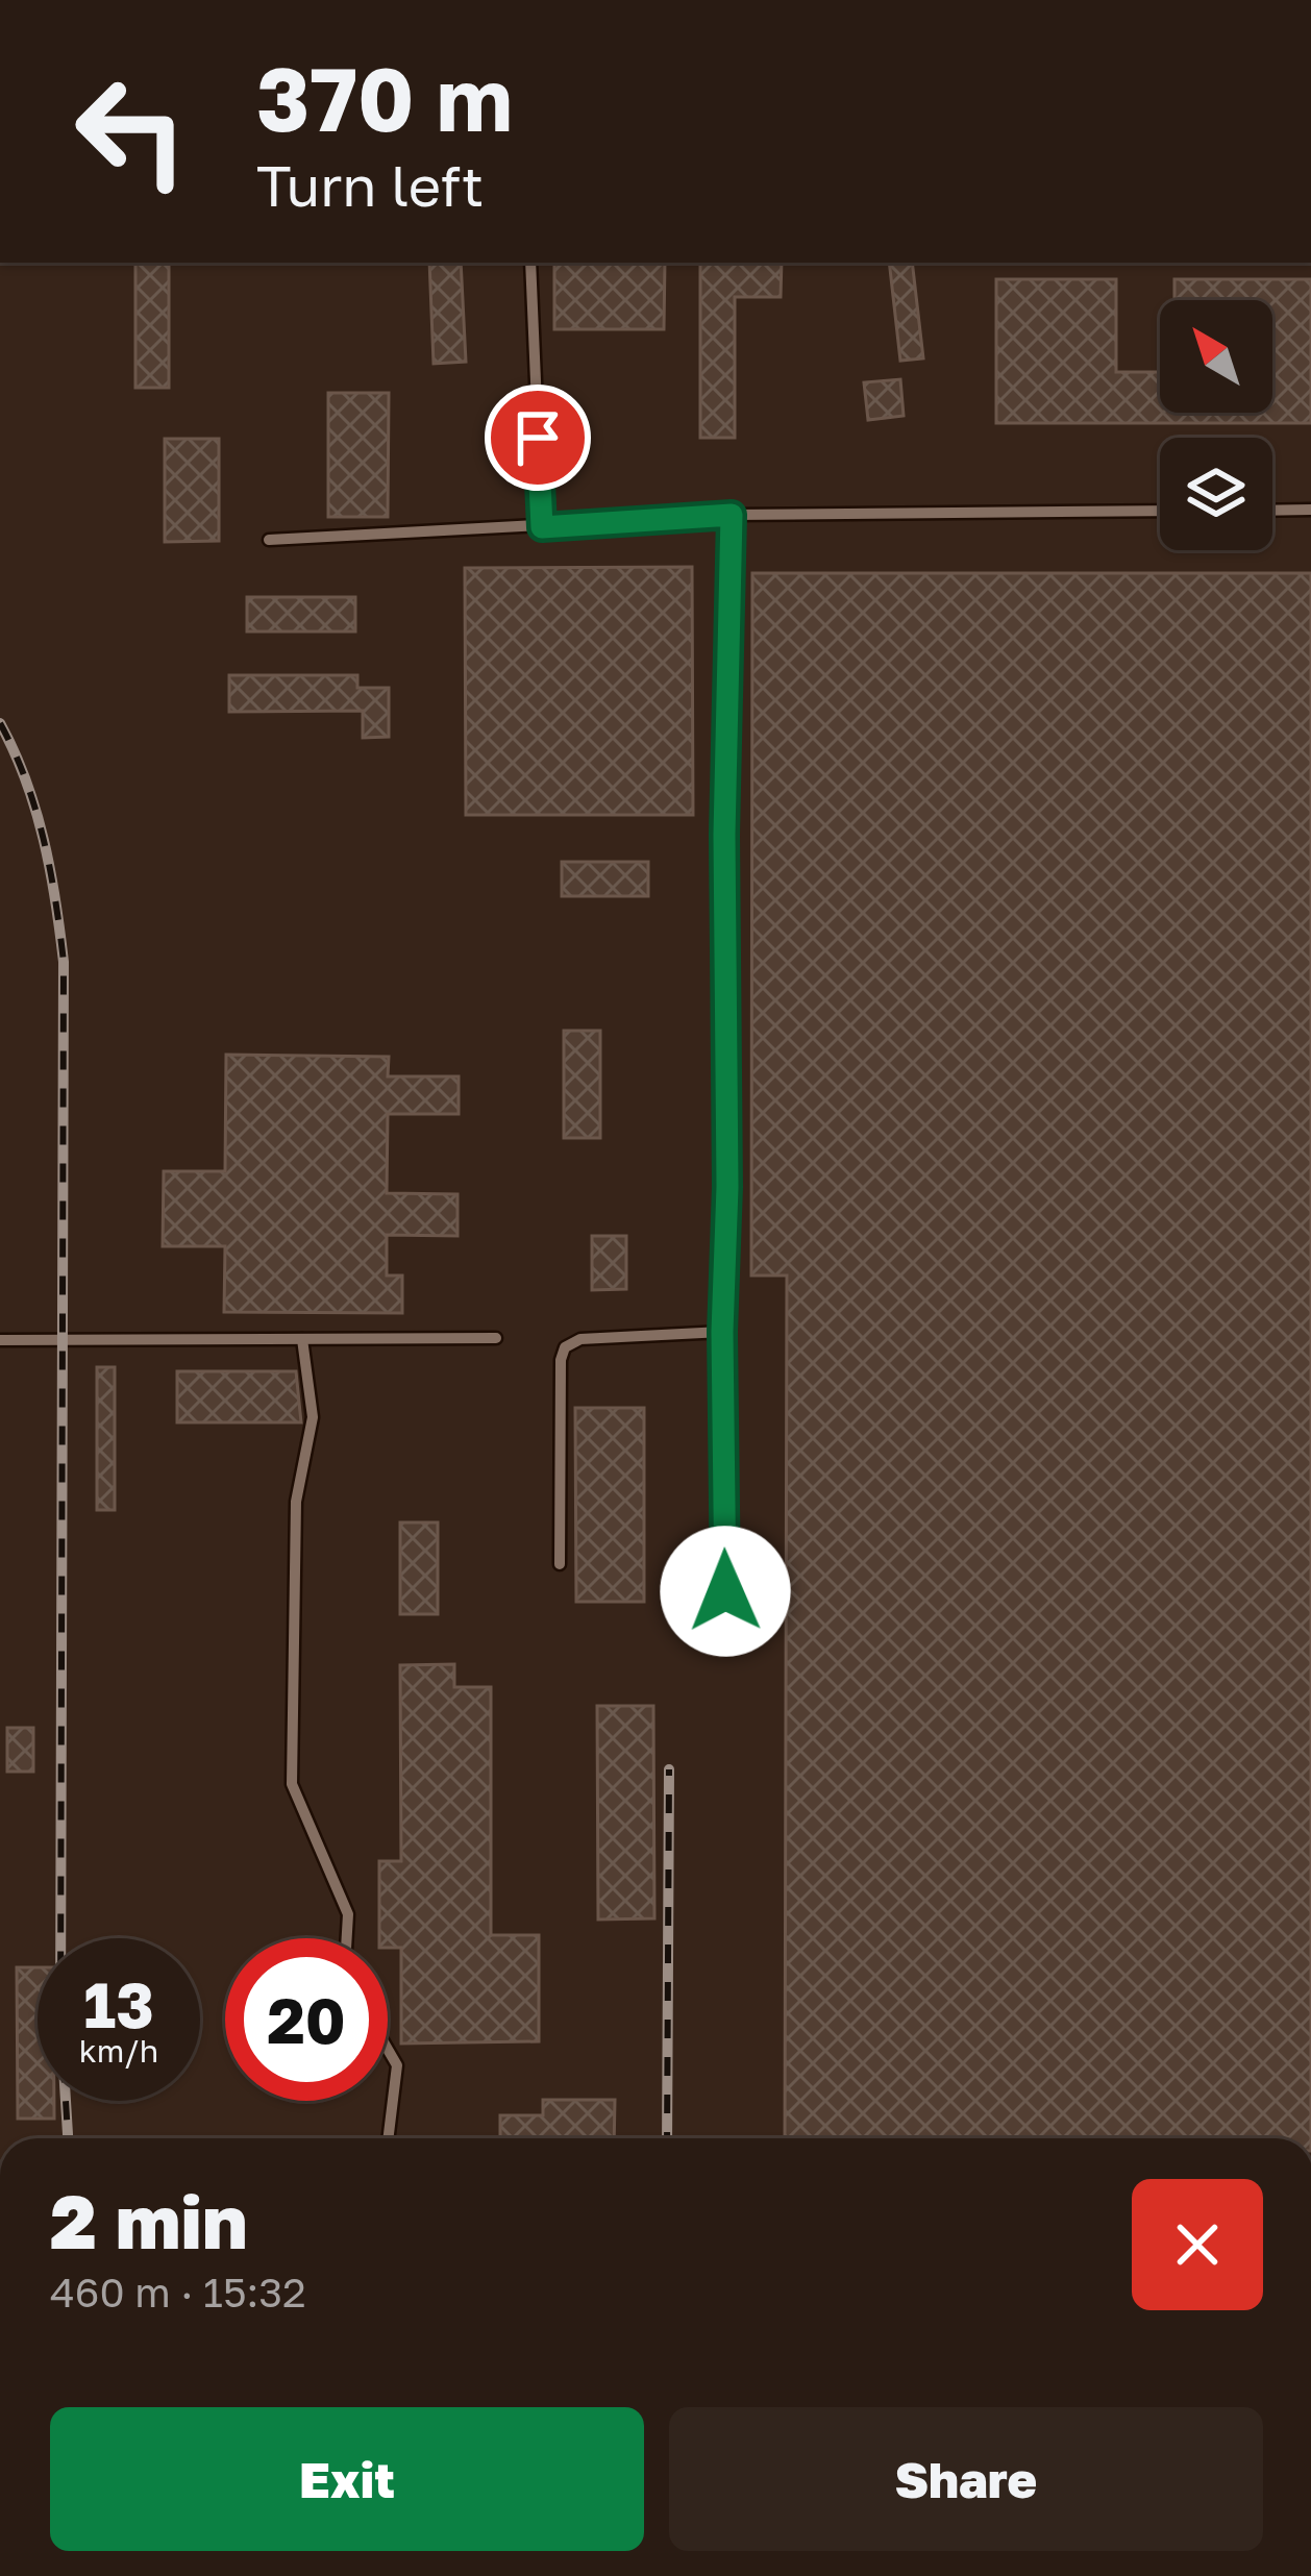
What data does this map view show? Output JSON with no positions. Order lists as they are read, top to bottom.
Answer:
{
  "north": "top left",
  "page": {
    "turn": ["370 m", "Turn left"],
    "speed": "13 km/h",
    "limit": "20",
    "heading": ["2 min", "460 m · 15:32"],
    "buttons": ["Exit", "Share"]
  }
}
